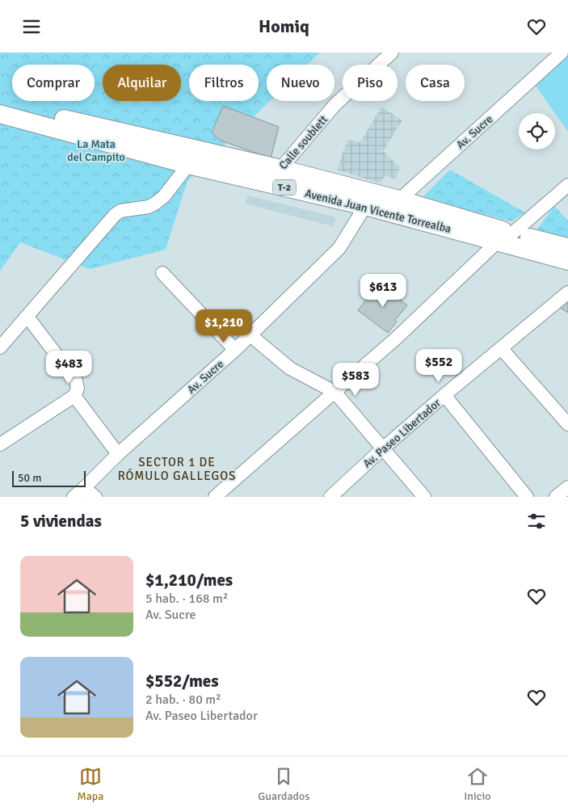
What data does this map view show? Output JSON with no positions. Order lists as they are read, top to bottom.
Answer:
{
  "streets": {
    "highway": ["T-2", "Avenida Juan Vicente Torrealba"],
    "street": ["Av. Sucre", "Calle soublett", "Av. Paseo Libertador"]
  },
  "crossings": [
    ["Av. Sucre", "Avenida Juan Vicente Torrealba"],
    ["Calle soublett", "Avenida Juan Vicente Torrealba"]
  ],
  "districts": ["SECTOR 1 DE RÓMULO GALLEGOS"],
  "parks": ["La Mata del Campito"],
  "scale_bar": "50 m",
  "page": {
    "header": "Homiq",
    "chip": [
      "Comprar",
      "Alquilar",
      "Filtros",
      "Nuevo",
      "Piso",
      "Casa"
    ],
    "price": [
      "$613",
      "$1,210",
      "$552",
      "$483",
      "$583"
    ],
    "scale": "50 m",
    "heading": "5 viviendas",
    "list": [
      {
        "name": "$1,210/mes",
        "note": "5 hab. · 168 m² · Av. Sucre"
      },
      {
        "name": "$552/mes",
        "note": "2 hab. · 80 m² · Av. Paseo Libertador"
      }
    ],
    "tabs": ["Mapa", "Guardados", "Inicio"]
  }
}
